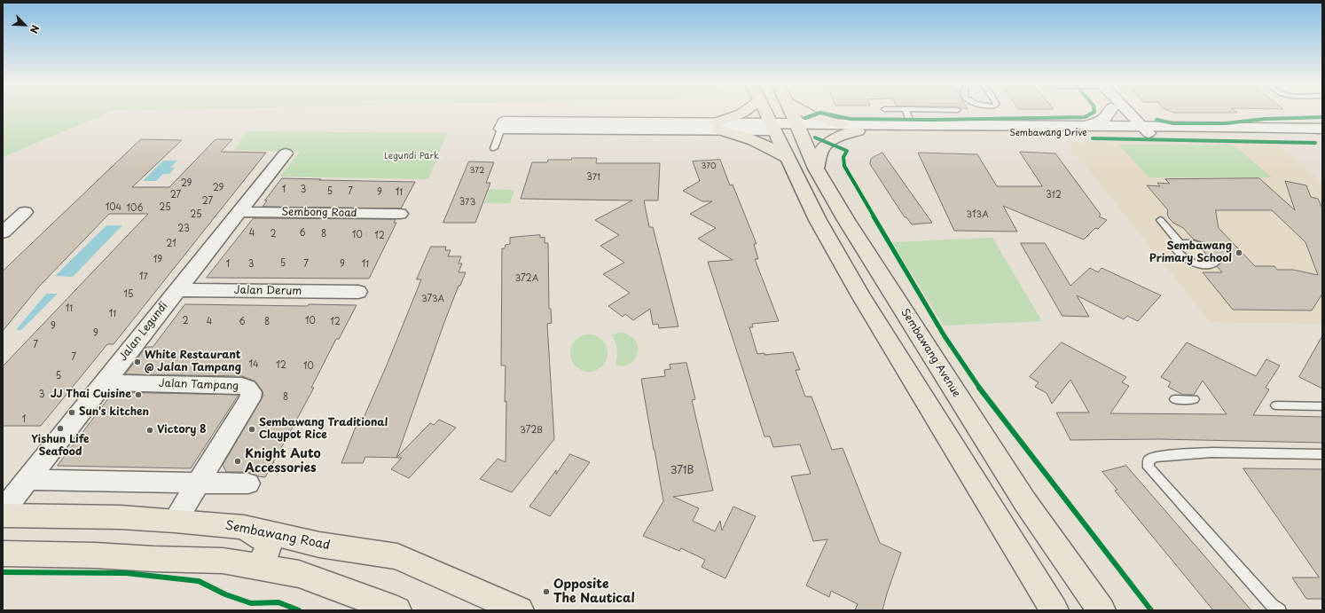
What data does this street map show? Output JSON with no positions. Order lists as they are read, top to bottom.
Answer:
{
  "streets": {
    "main road": ["Sembawang Drive", "Sembawang Avenue", "Sembawang Road"],
    "street": [
      "Sembong Road",
      "Jalan Derum",
      "Jalan Legundi",
      "Jalan Tampang"
    ]
  },
  "crossings": [
    ["Sembawang Drive", "Sembawang Avenue"],
    ["Sembong Road", "Jalan Legundi"],
    ["Jalan Derum", "Jalan Legundi"],
    ["Jalan Legundi", "Jalan Tampang"],
    ["Jalan Tampang", "Sembawang Road"]
  ],
  "parks": ["Legundi Park"],
  "places": [
    "Sembawang Primary School",
    "White Restaurant @ Jalan Tampang",
    "JJ Thai Cuisine",
    "Sun's kitchen",
    "Yishun Life Seafood",
    "Sembawang Traditional Claypot Rice",
    "Victory 8",
    "Knight Auto Accessories",
    "Opposite The Nautical"
  ],
  "house_numbers": [
    "370",
    "372",
    "371",
    "29",
    "29",
    "1",
    "3",
    "5",
    "7",
    "9",
    "11",
    "27",
    "312",
    "27",
    "373",
    "104",
    "25",
    "106",
    "25",
    "313A",
    "23",
    "4",
    "6",
    "2",
    "8",
    "10",
    "12",
    "21",
    "19",
    "5",
    "1",
    "3",
    "7",
    "9",
    "11",
    "17",
    "372A",
    "15",
    "373A",
    "11",
    "11",
    "2",
    "10",
    "4",
    "6",
    "8",
    "12",
    "9",
    "9",
    "7",
    "7",
    "14",
    "12",
    "10",
    "5",
    "3",
    "8",
    "1",
    "372B",
    "371B"
  ],
  "north": "bottom right"
}
